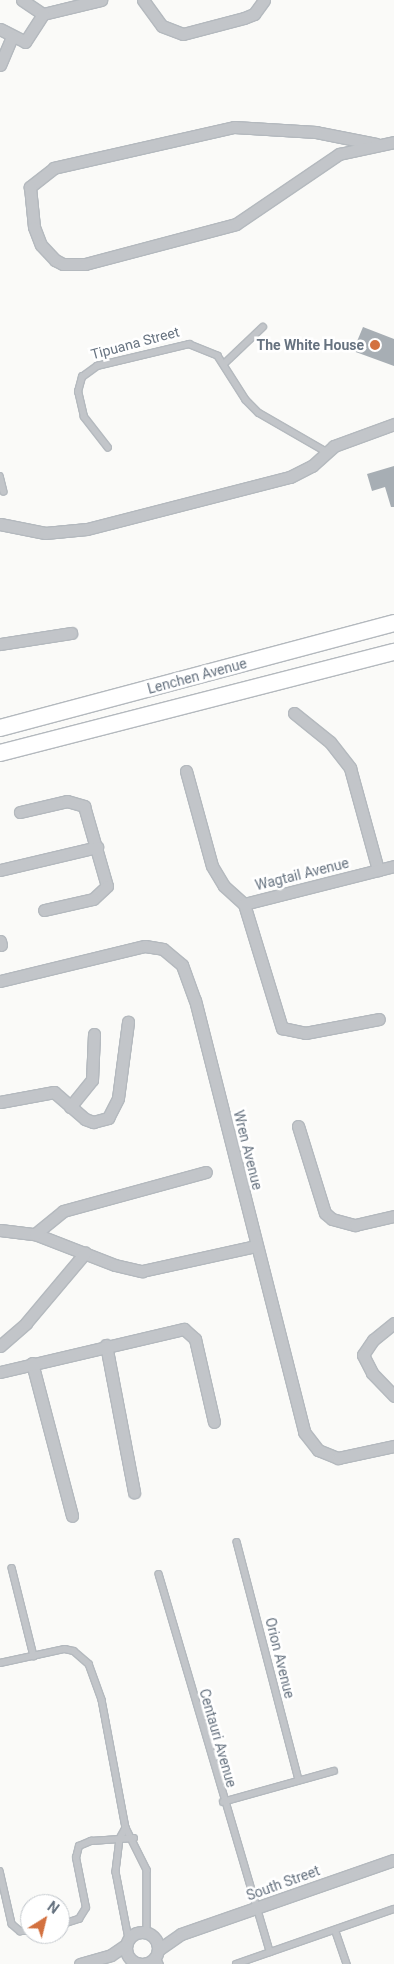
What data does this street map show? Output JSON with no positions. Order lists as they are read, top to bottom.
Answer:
{
  "streets": {
    "main road": ["Lenchen Avenue"],
    "street": ["Wagtail Avenue", "Wren Avenue", "South Street"],
    "lane": ["Tipuana Street", "Orion Avenue", "Centauri Avenue"]
  },
  "crossings": [
    ["Centauri Avenue", "South Street"]
  ],
  "places": ["The White House"],
  "north": "top right"
}
